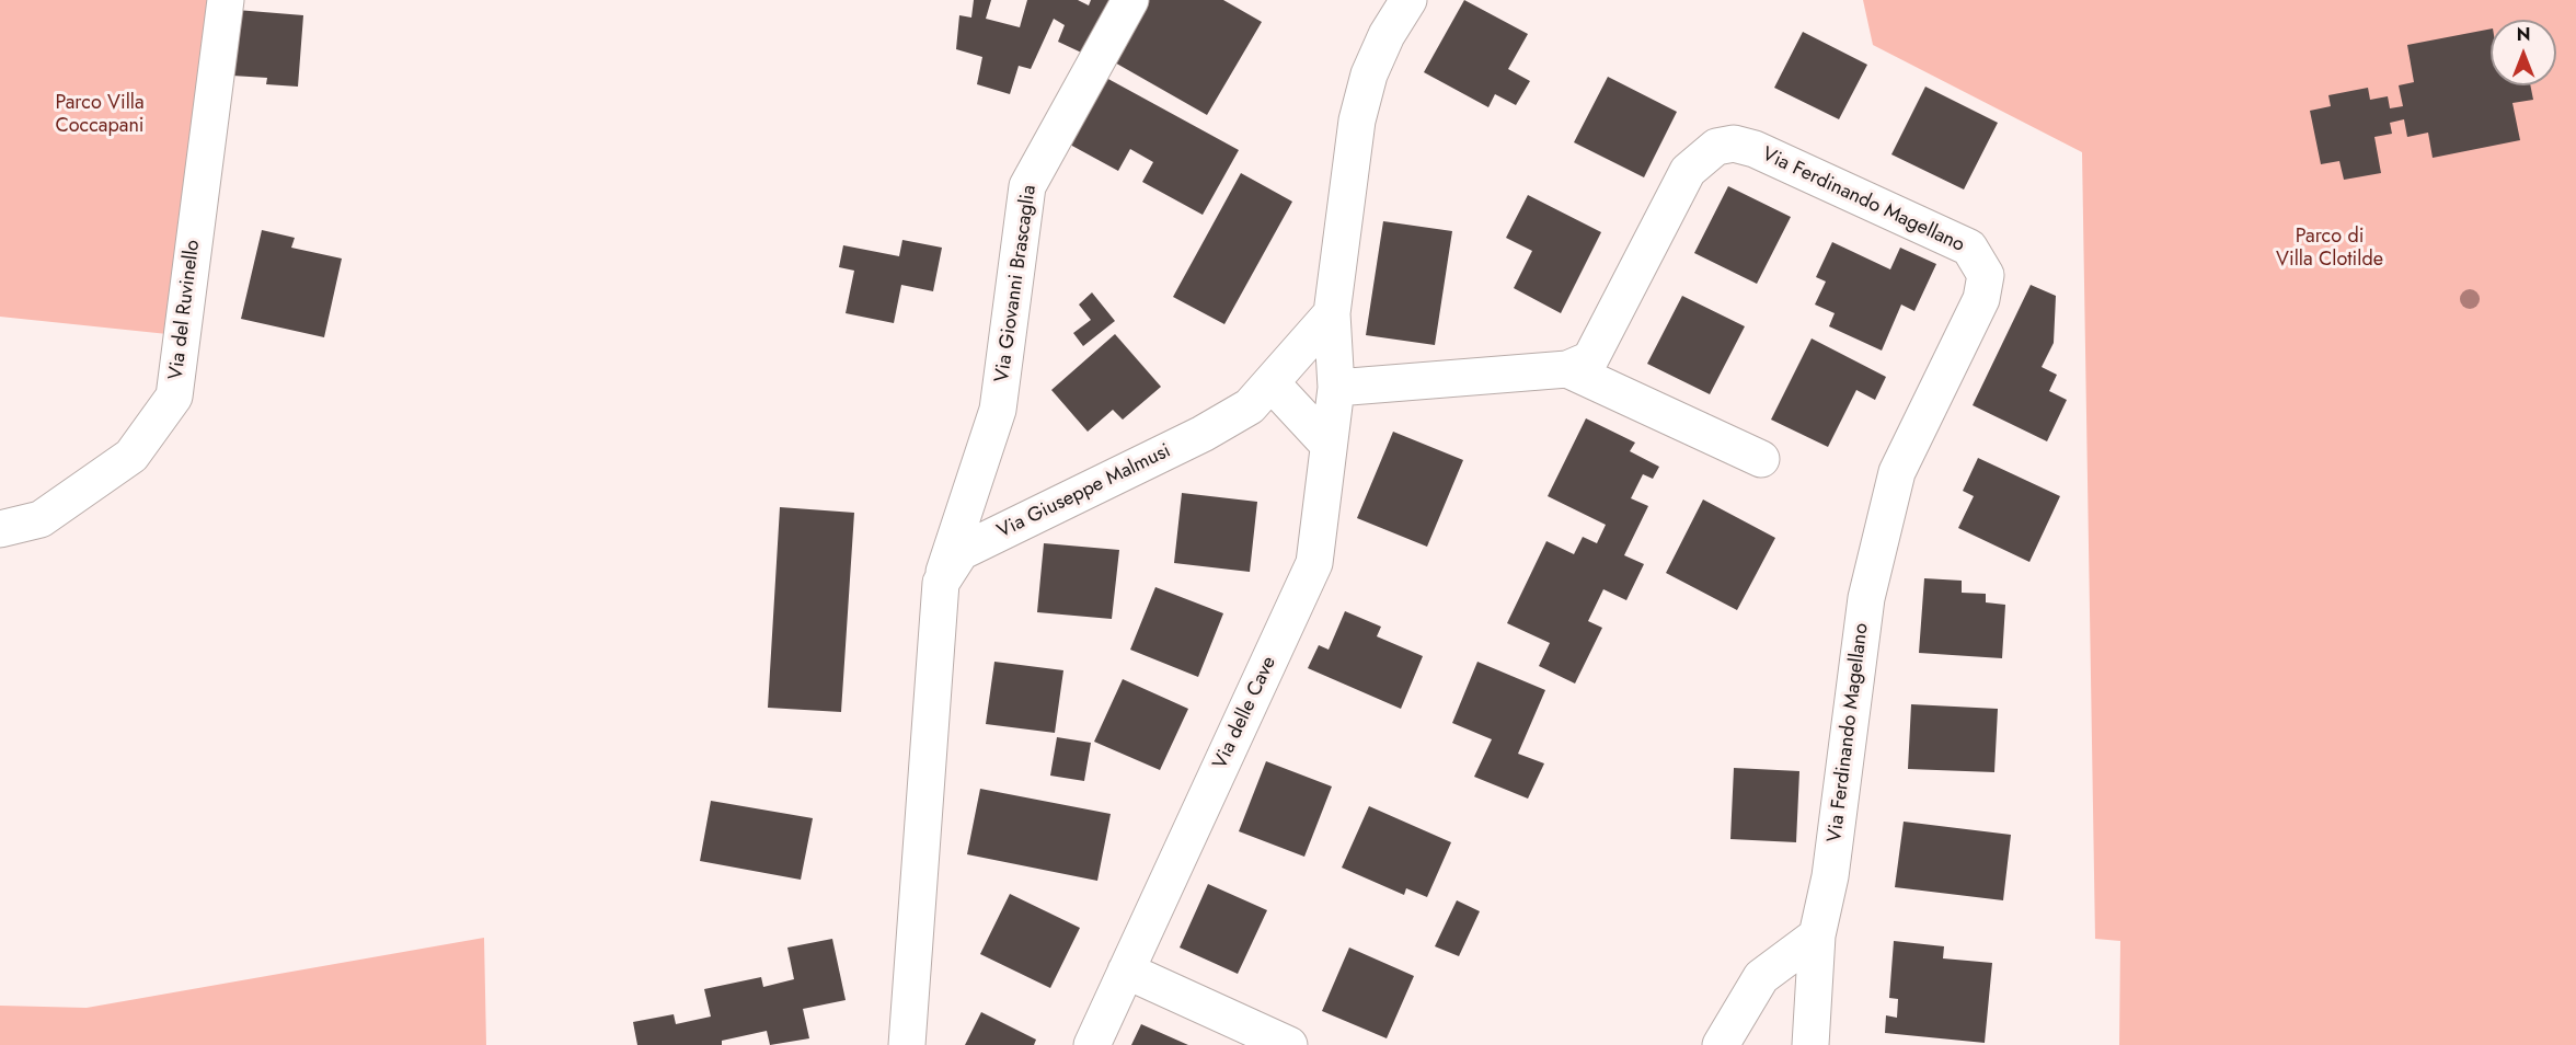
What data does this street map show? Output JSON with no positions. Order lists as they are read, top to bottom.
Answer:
{
  "streets": {
    "street": [
      "Via Ferdinando Magellano",
      "Via Giovanni Brascaglia",
      "Via del Ruvinello",
      "Via Giuseppe Malmusi",
      "Via delle Cave"
    ]
  },
  "crossings": [
    ["Via Ferdinando Magellano", "Via delle Cave"],
    ["Via Giovanni Brascaglia", "Via Giuseppe Malmusi"],
    ["Via Giuseppe Malmusi", "Via delle Cave"]
  ],
  "parks": ["Parco Villa Coccapani", "Parco di Villa Clotilde"],
  "north": "top"
}
